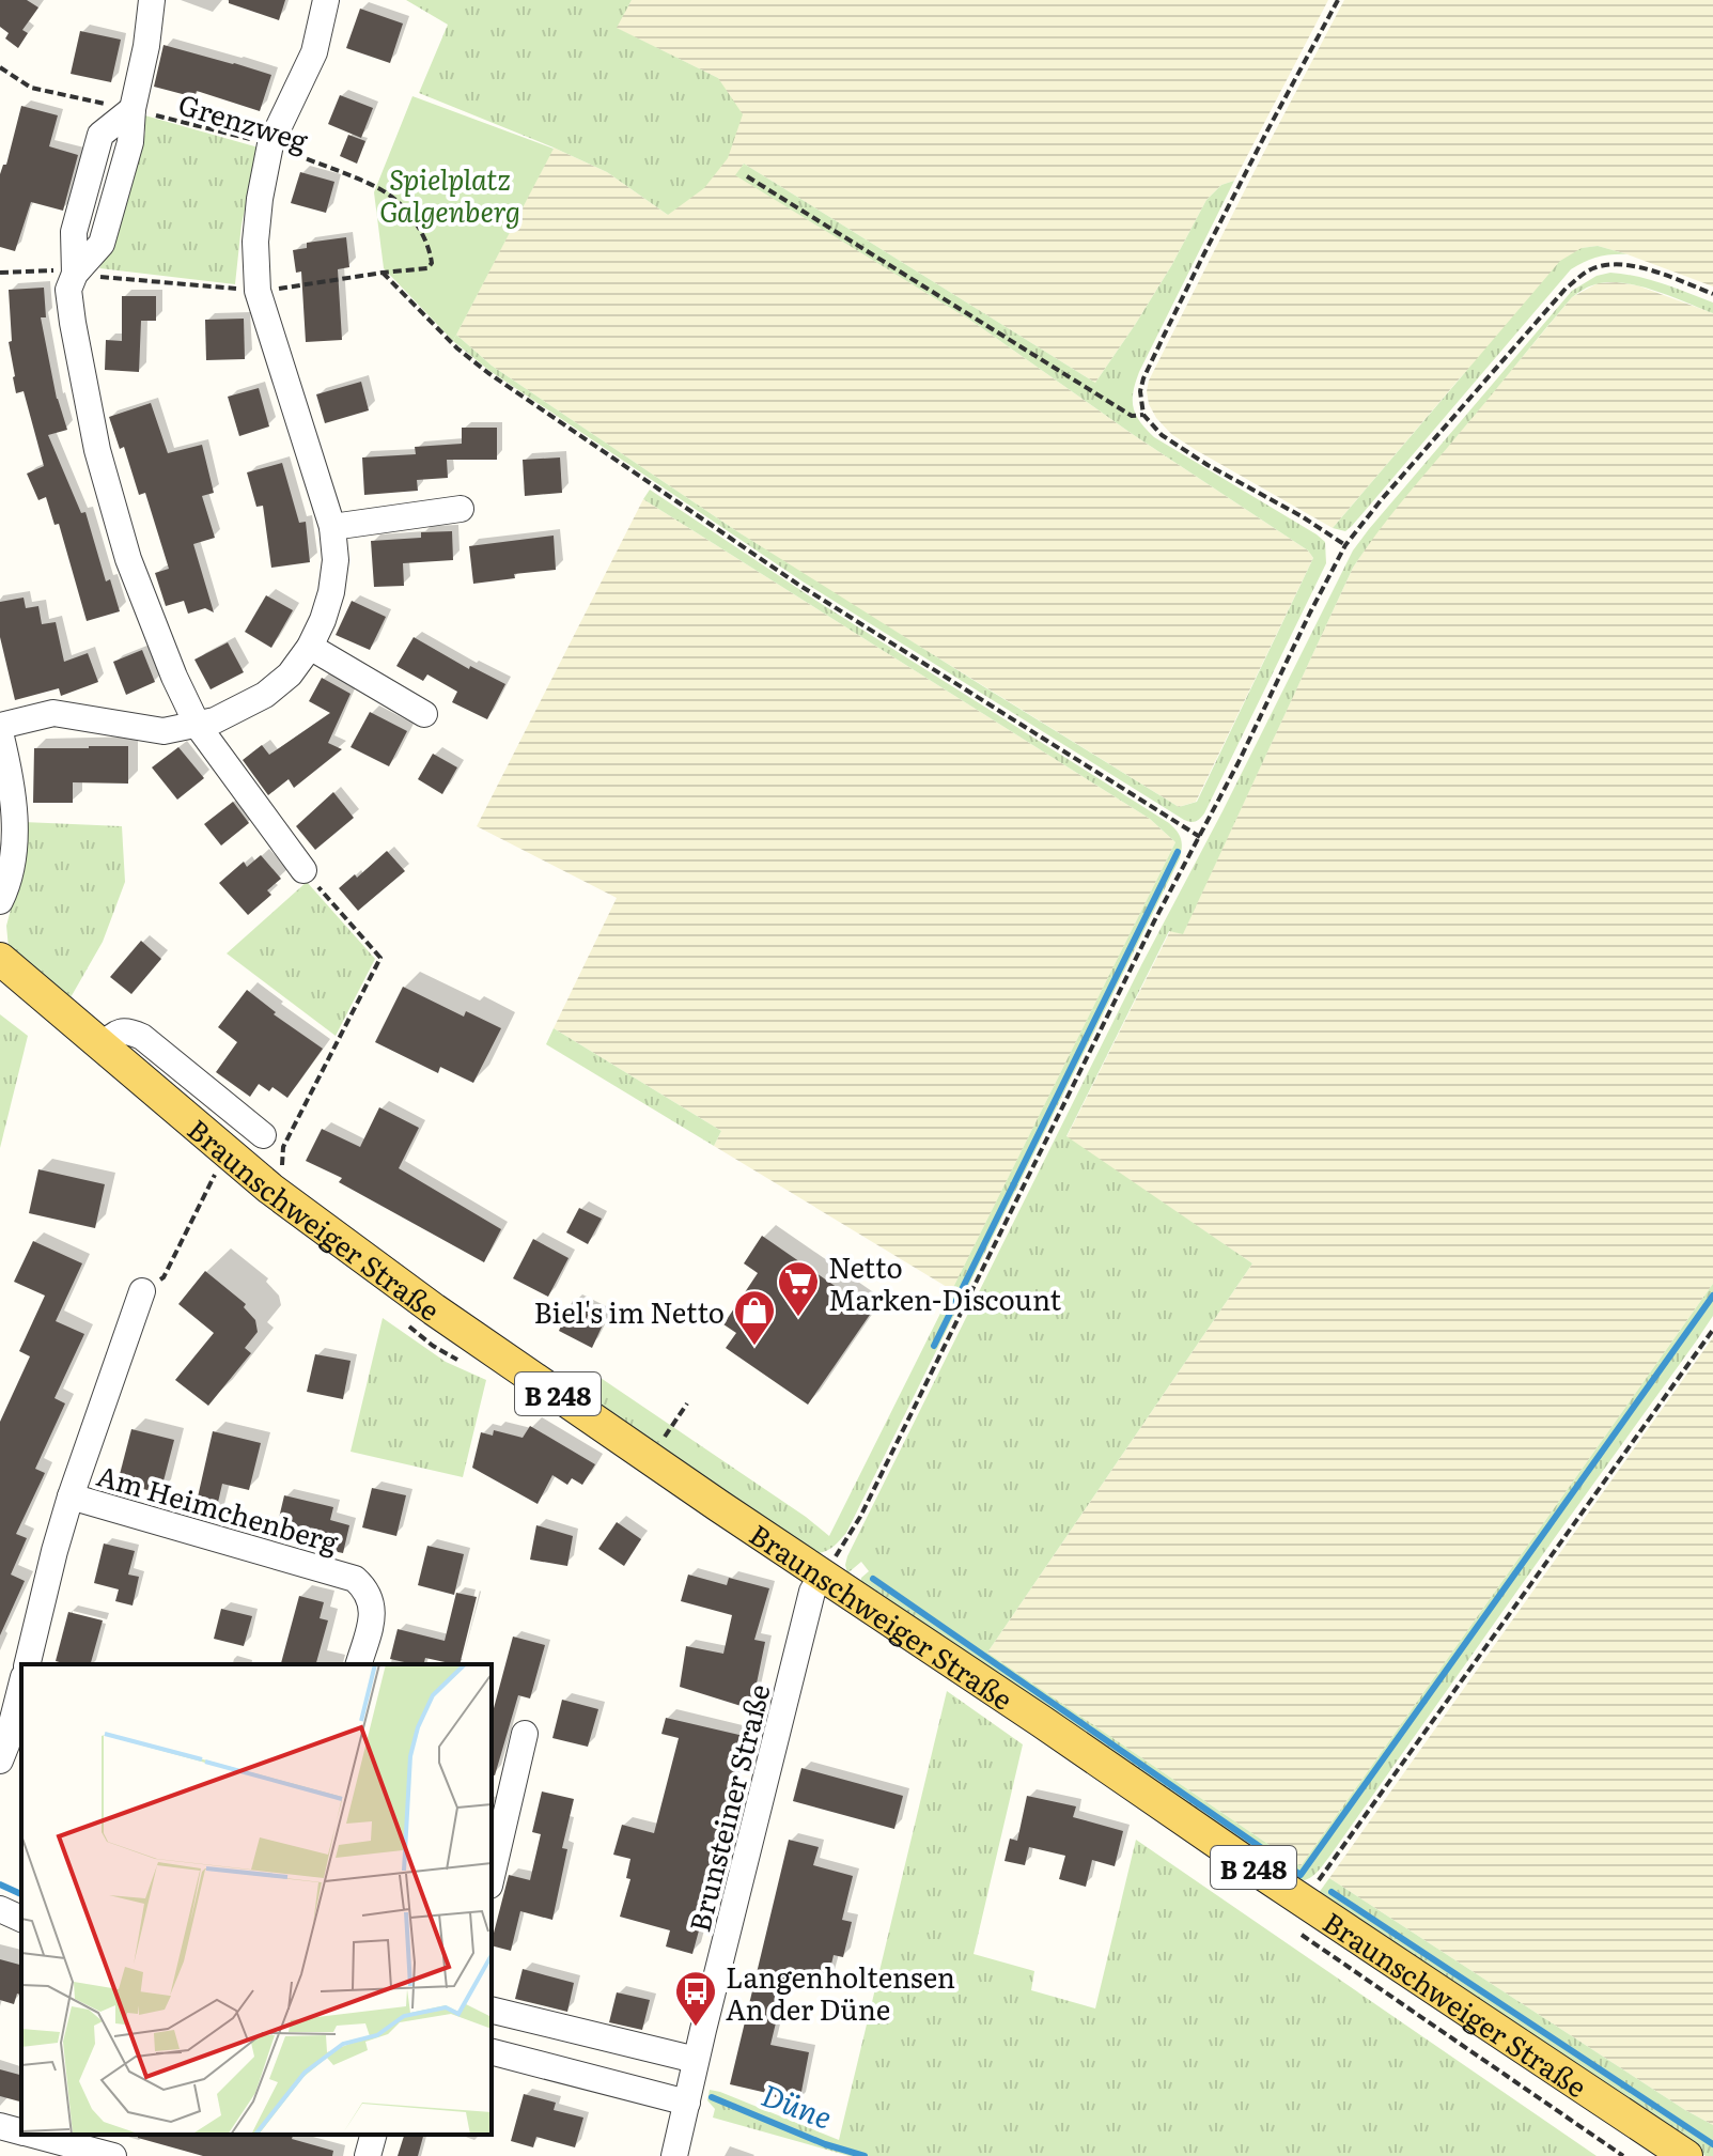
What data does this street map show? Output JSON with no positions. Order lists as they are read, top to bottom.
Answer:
{
  "streets": {
    "main road": ["Braunschweiger Straße", "B 248"],
    "street": ["Am Heimchenberg", "Brunsteiner Straße"],
    "path": ["Grenzweg"]
  },
  "crossings": [
    ["Braunschweiger Straße", "Brunsteiner Straße"]
  ],
  "water": ["Düne"],
  "parks": ["Spielplatz Galgenberg"],
  "places": {
    "supermarket": ["Netto Marken-Discount"],
    "shop": ["Biel's im Netto"],
    "bus stop": ["Langenholtensen An der Düne"]
  }
}
